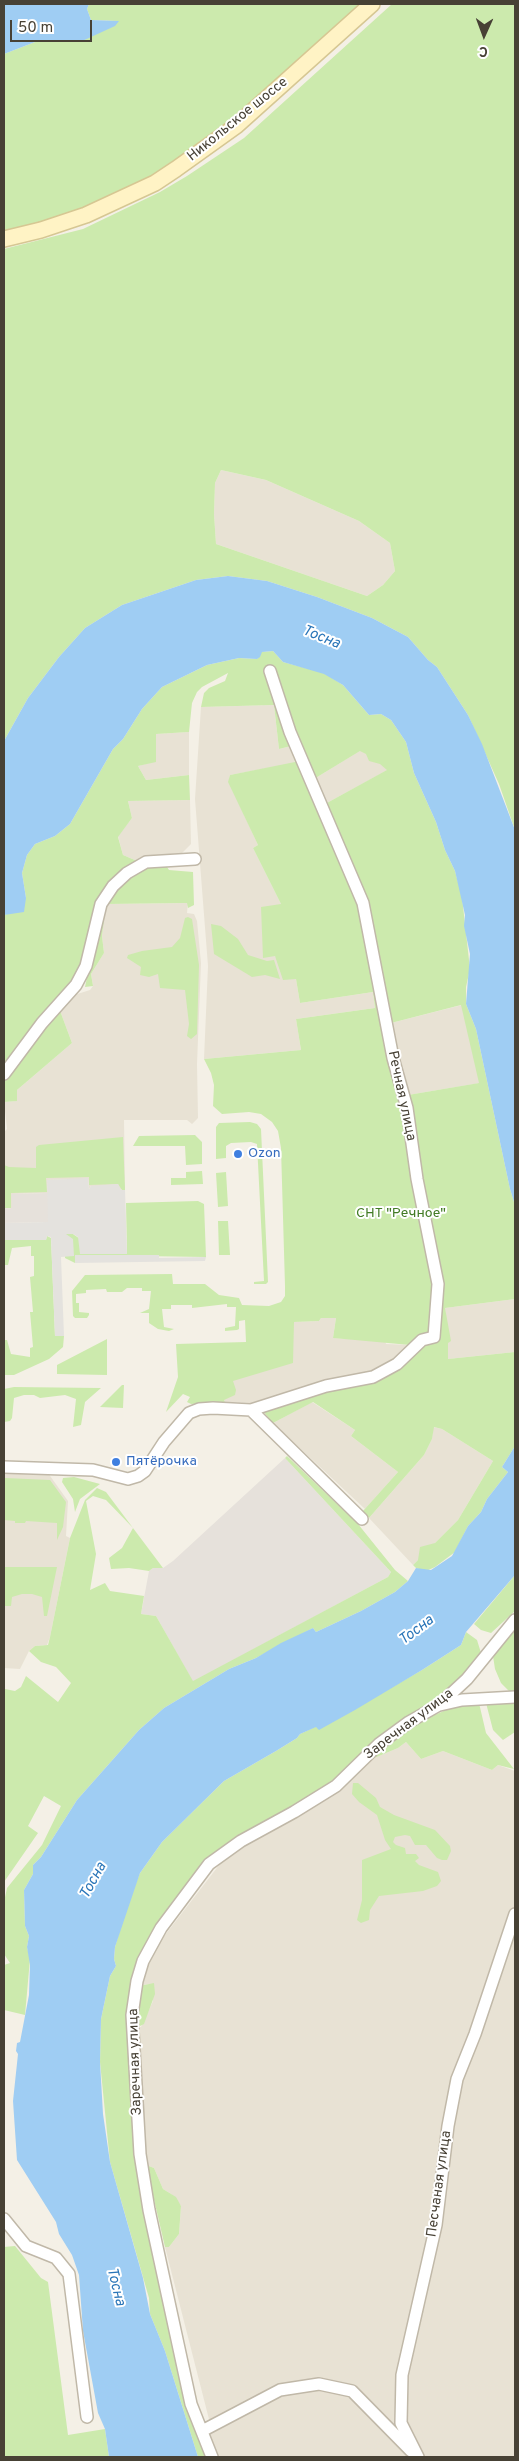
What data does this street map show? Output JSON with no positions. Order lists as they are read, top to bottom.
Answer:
{
  "streets": {
    "main road": ["Никольское шоссе"],
    "street": ["Речная улица", "Заречная улица", "Песчаная улица"]
  },
  "water": ["Тосна"],
  "parks": ["СНТ \"Речное\""],
  "places": ["Ozon", "Пятёрочка"],
  "scale_bar": "50 m",
  "north": "bottom"
}
